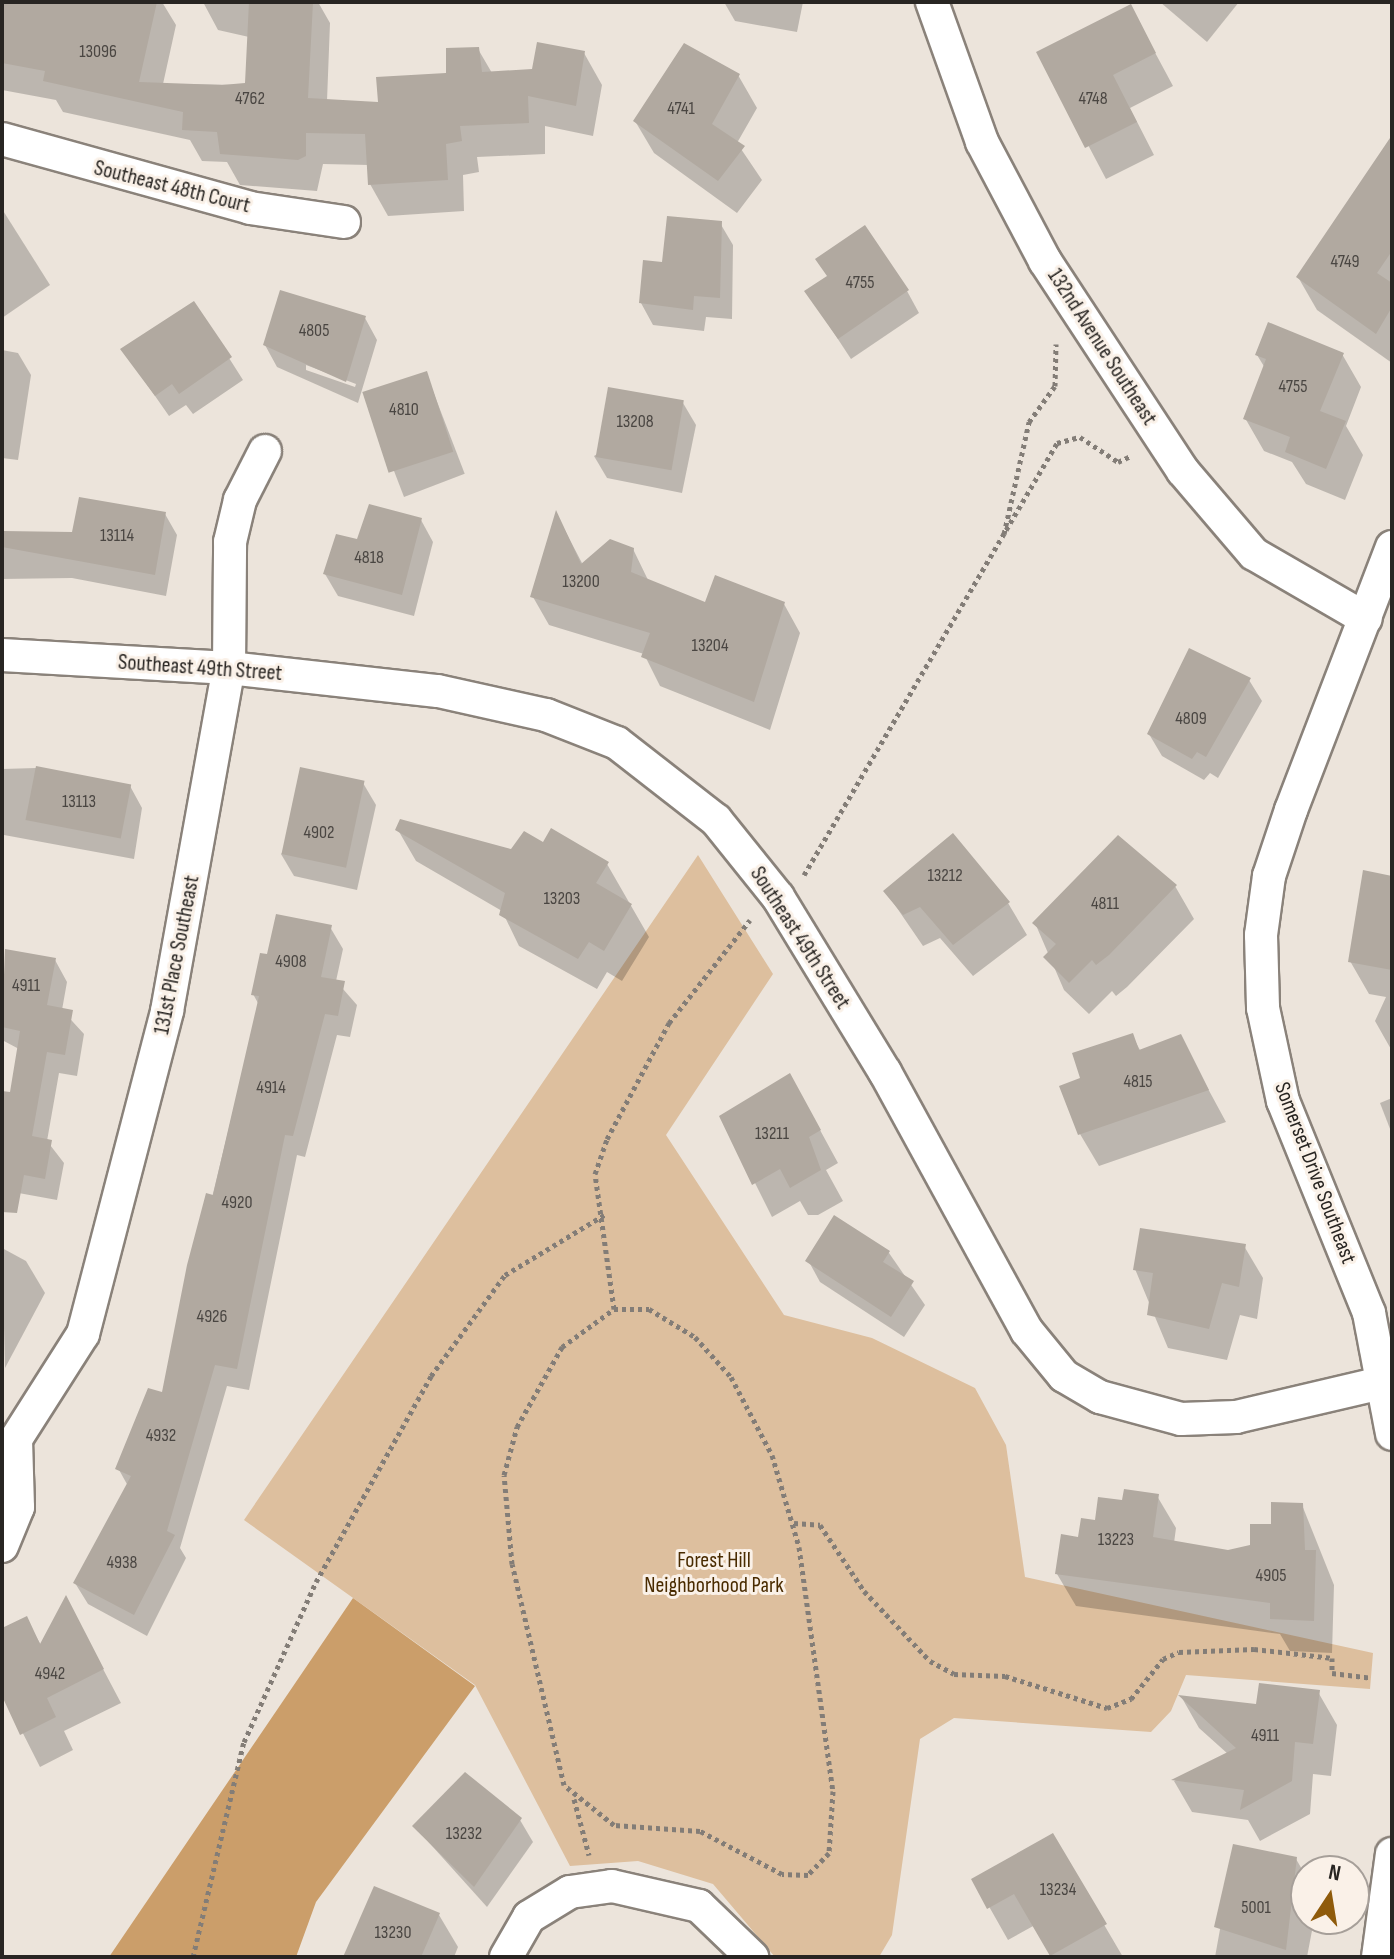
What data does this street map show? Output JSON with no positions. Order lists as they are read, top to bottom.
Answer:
{
  "streets": {
    "street": [
      "Southeast 48th Court",
      "132nd Avenue Southeast",
      "Southeast 49th Street",
      "131st Place Southeast",
      "Somerset Drive Southeast"
    ]
  },
  "crossings": [
    ["132nd Avenue Southeast", "Somerset Drive Southeast"],
    ["Southeast 49th Street", "131st Place Southeast"],
    ["Southeast 49th Street", "Somerset Drive Southeast"]
  ],
  "parks": ["Forest Hill Neighborhood Park"],
  "house_numbers": [
    "13096",
    "4762",
    "4748",
    "4741",
    "4749",
    "4755",
    "4805",
    "4755",
    "4810",
    "13208",
    "13114",
    "4818",
    "13200",
    "13204",
    "4809",
    "13113",
    "4902",
    "13212",
    "13203",
    "4811",
    "4908",
    "4911",
    "4815",
    "4914",
    "13211",
    "4920",
    "4926",
    "4932",
    "13223",
    "4938",
    "4905",
    "4942",
    "4911",
    "13232",
    "13234",
    "5001",
    "13230"
  ],
  "north": "top"
}
